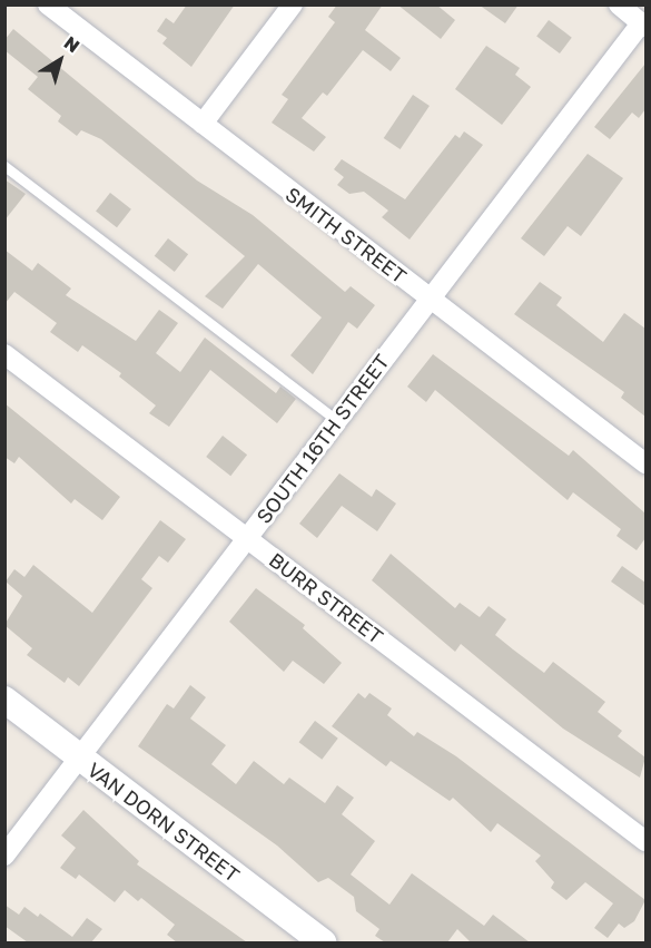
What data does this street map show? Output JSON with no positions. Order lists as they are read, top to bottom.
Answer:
{
  "streets": {
    "main road": ["VAN DORN STREET"],
    "street": ["SMITH STREET", "SOUTH 16TH STREET", "BURR STREET"]
  },
  "crossings": [
    ["SMITH STREET", "SOUTH 16TH STREET"],
    ["SOUTH 16TH STREET", "BURR STREET"],
    ["SOUTH 16TH STREET", "VAN DORN STREET"]
  ],
  "north": "top right"
}
